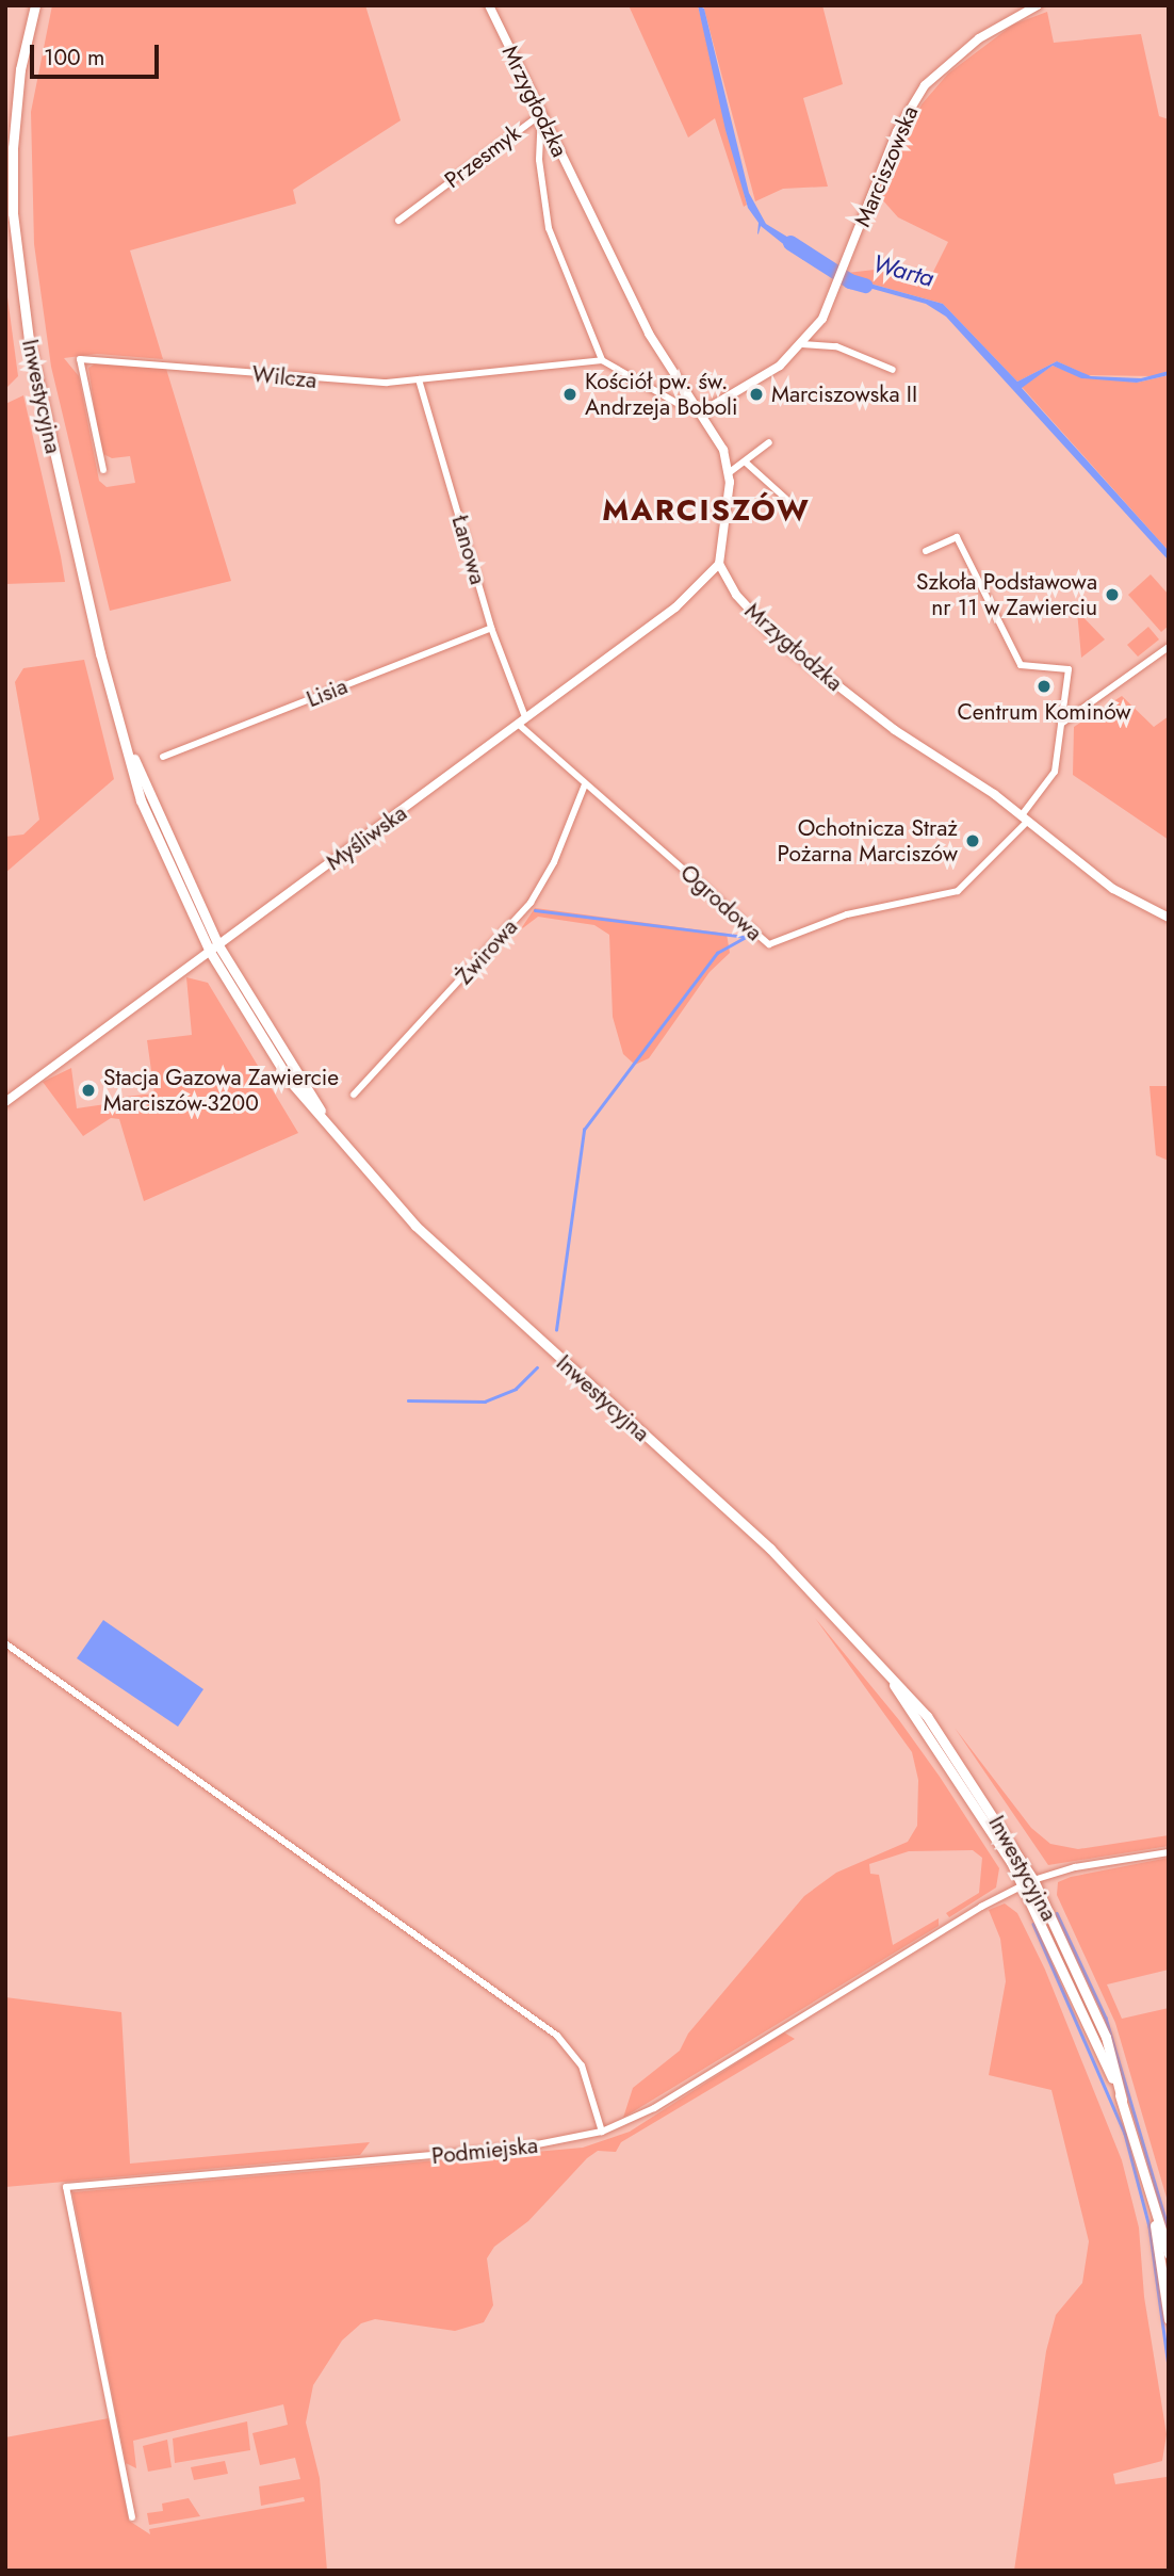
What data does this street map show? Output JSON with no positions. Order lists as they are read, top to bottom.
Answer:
{
  "streets": {
    "main road": ["Inwestycyjna"],
    "street": [
      "Mrzygłodzka",
      "Przesmyk",
      "Marciszowska",
      "Wilcza",
      "Łanowa",
      "Lisia",
      "Myśliwska",
      "Ogrodowa",
      "Żwirowa",
      "Podmiejska"
    ]
  },
  "crossings": [
    ["Mrzygłodzka", "Przesmyk"],
    ["Mrzygłodzka", "Marciszowska"],
    ["Mrzygłodzka", "Myśliwska"],
    ["Mrzygłodzka", "Ogrodowa"],
    ["Przesmyk", "Wilcza"],
    ["Wilcza", "Łanowa"],
    ["Inwestycyjna", "Myśliwska"],
    ["Inwestycyjna", "Podmiejska"],
    ["Łanowa", "Lisia"],
    ["Łanowa", "Myśliwska"],
    ["Łanowa", "Ogrodowa"],
    ["Myśliwska", "Ogrodowa"],
    ["Ogrodowa", "Żwirowa"]
  ],
  "districts": ["MARCISZÓW"],
  "water": ["Warta"],
  "places": [
    "Kościół pw. św. Andrzeja Boboli",
    "Marciszowska II",
    "Szkoła Podstawowa nr 11 w Zawierciu",
    "Centrum Kominów",
    "Ochotnicza Straż Pożarna Marciszów",
    "Stacja Gazowa Zawiercie Marciszów-3200"
  ],
  "scale_bar": "100 m"
}
